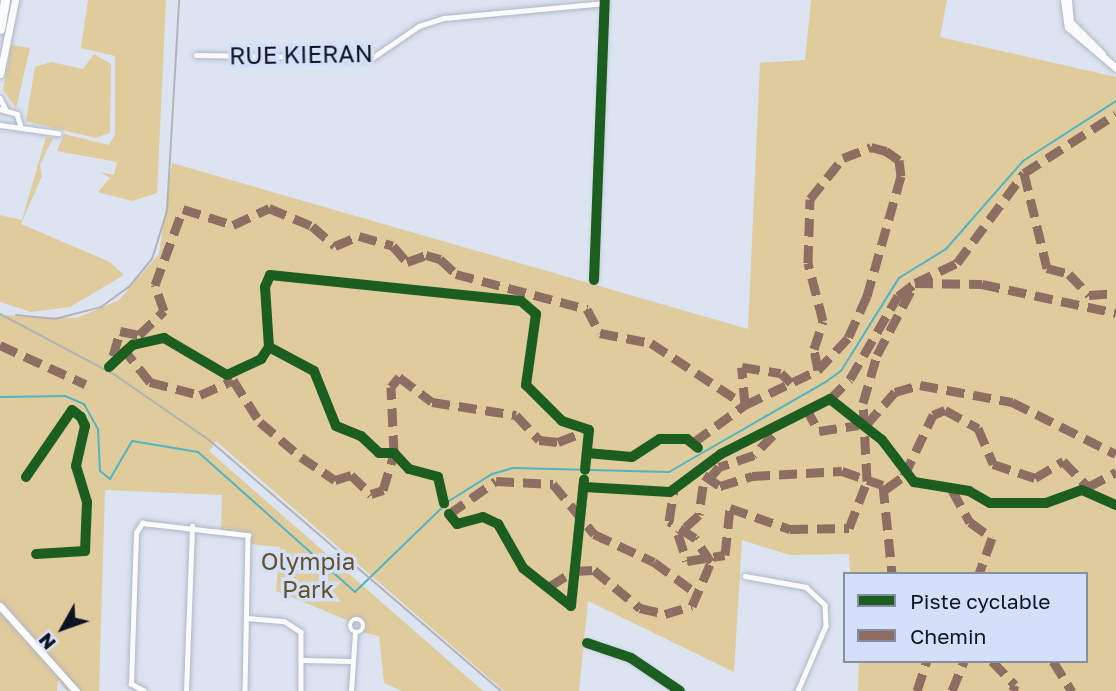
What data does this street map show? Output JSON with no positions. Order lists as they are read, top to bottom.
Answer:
{
  "streets": {
    "street": ["RUE KIERAN"]
  },
  "parks": ["Olympia Park"],
  "legend": ["Piste cyclable", "Chemin"],
  "north": "bottom left"
}
